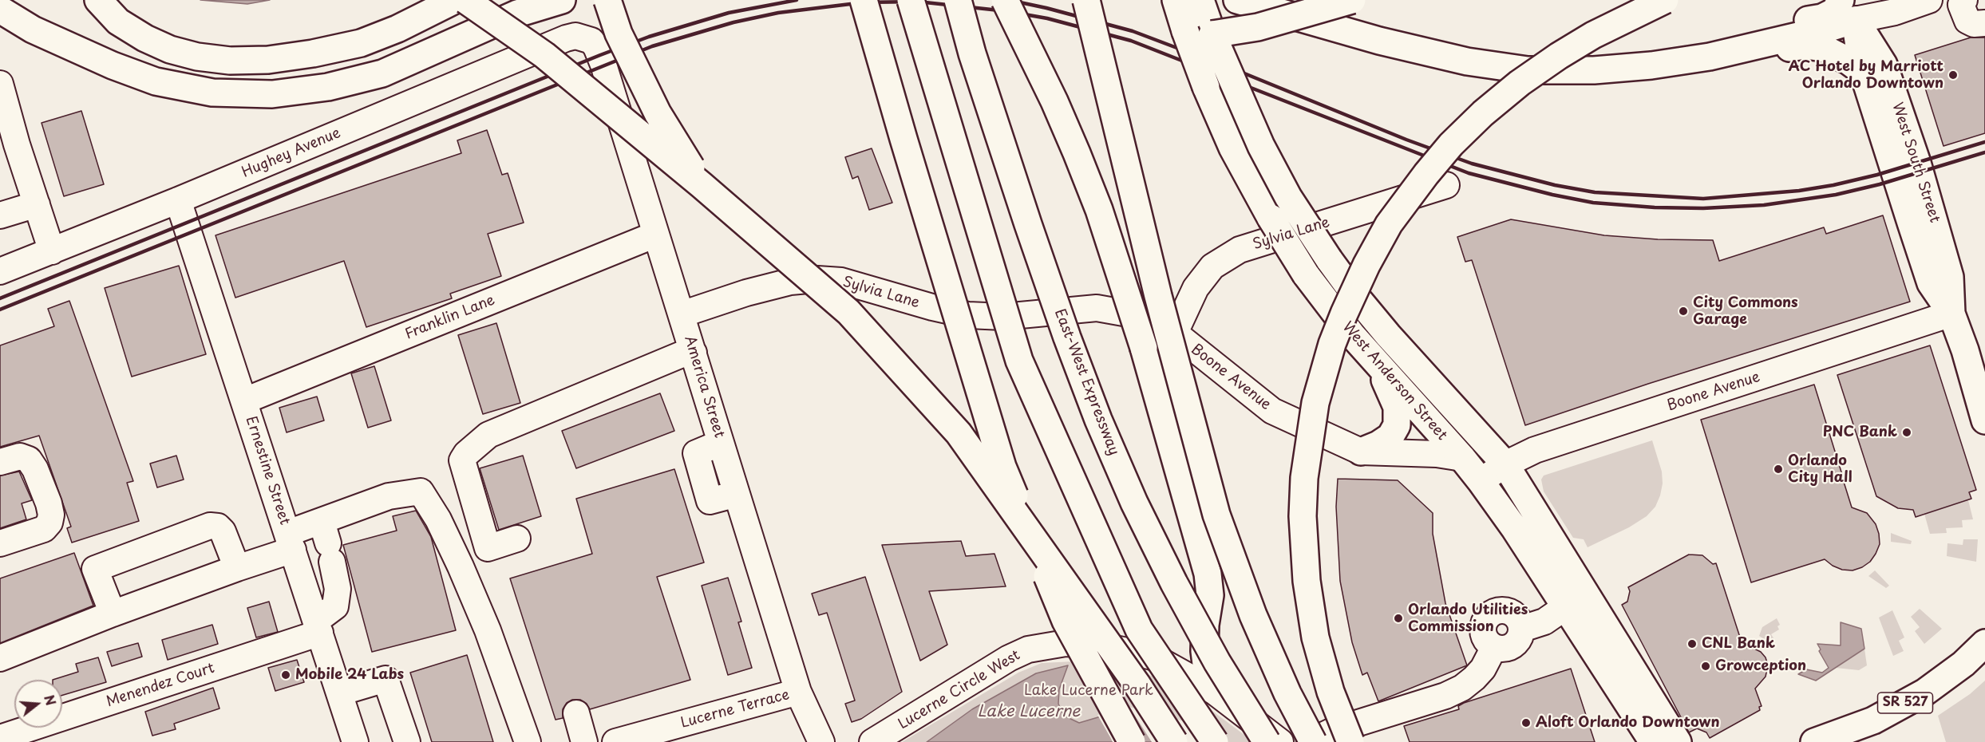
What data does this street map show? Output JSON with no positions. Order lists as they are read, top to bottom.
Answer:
{
  "streets": {
    "main road": [
      "West South Street",
      "West Anderson Street",
      "East-West Expressway",
      "SR 527"
    ],
    "street": [
      "Hughey Avenue",
      "Sylvia Lane",
      "Franklin Lane",
      "Boone Avenue",
      "America Street",
      "Ernestine Street",
      "Menendez Court",
      "Lucerne Circle West",
      "Lucerne Terrace"
    ]
  },
  "crossings": [
    ["Hughey Avenue", "America Street"],
    ["Hughey Avenue", "Ernestine Street"],
    ["West South Street", "Boone Avenue"],
    ["Sylvia Lane", "Boone Avenue"],
    ["Sylvia Lane", "America Street"],
    ["Franklin Lane", "America Street"],
    ["Franklin Lane", "Ernestine Street"],
    ["Boone Avenue", "West Anderson Street"],
    ["America Street", "Lucerne Terrace"],
    ["Ernestine Street", "Menendez Court"]
  ],
  "water": ["Lake Lucerne"],
  "parks": ["Lake Lucerne Park"],
  "places": [
    "AC Hotel by Marriott Orlando Downtown",
    "City Commons Garage",
    "PNC Bank",
    "Orlando City Hall",
    "Orlando Utilities Commission",
    "CNL Bank",
    "Growception",
    "Mobile 24 Labs",
    "Aloft Orlando Downtown"
  ],
  "north": "right"
}
